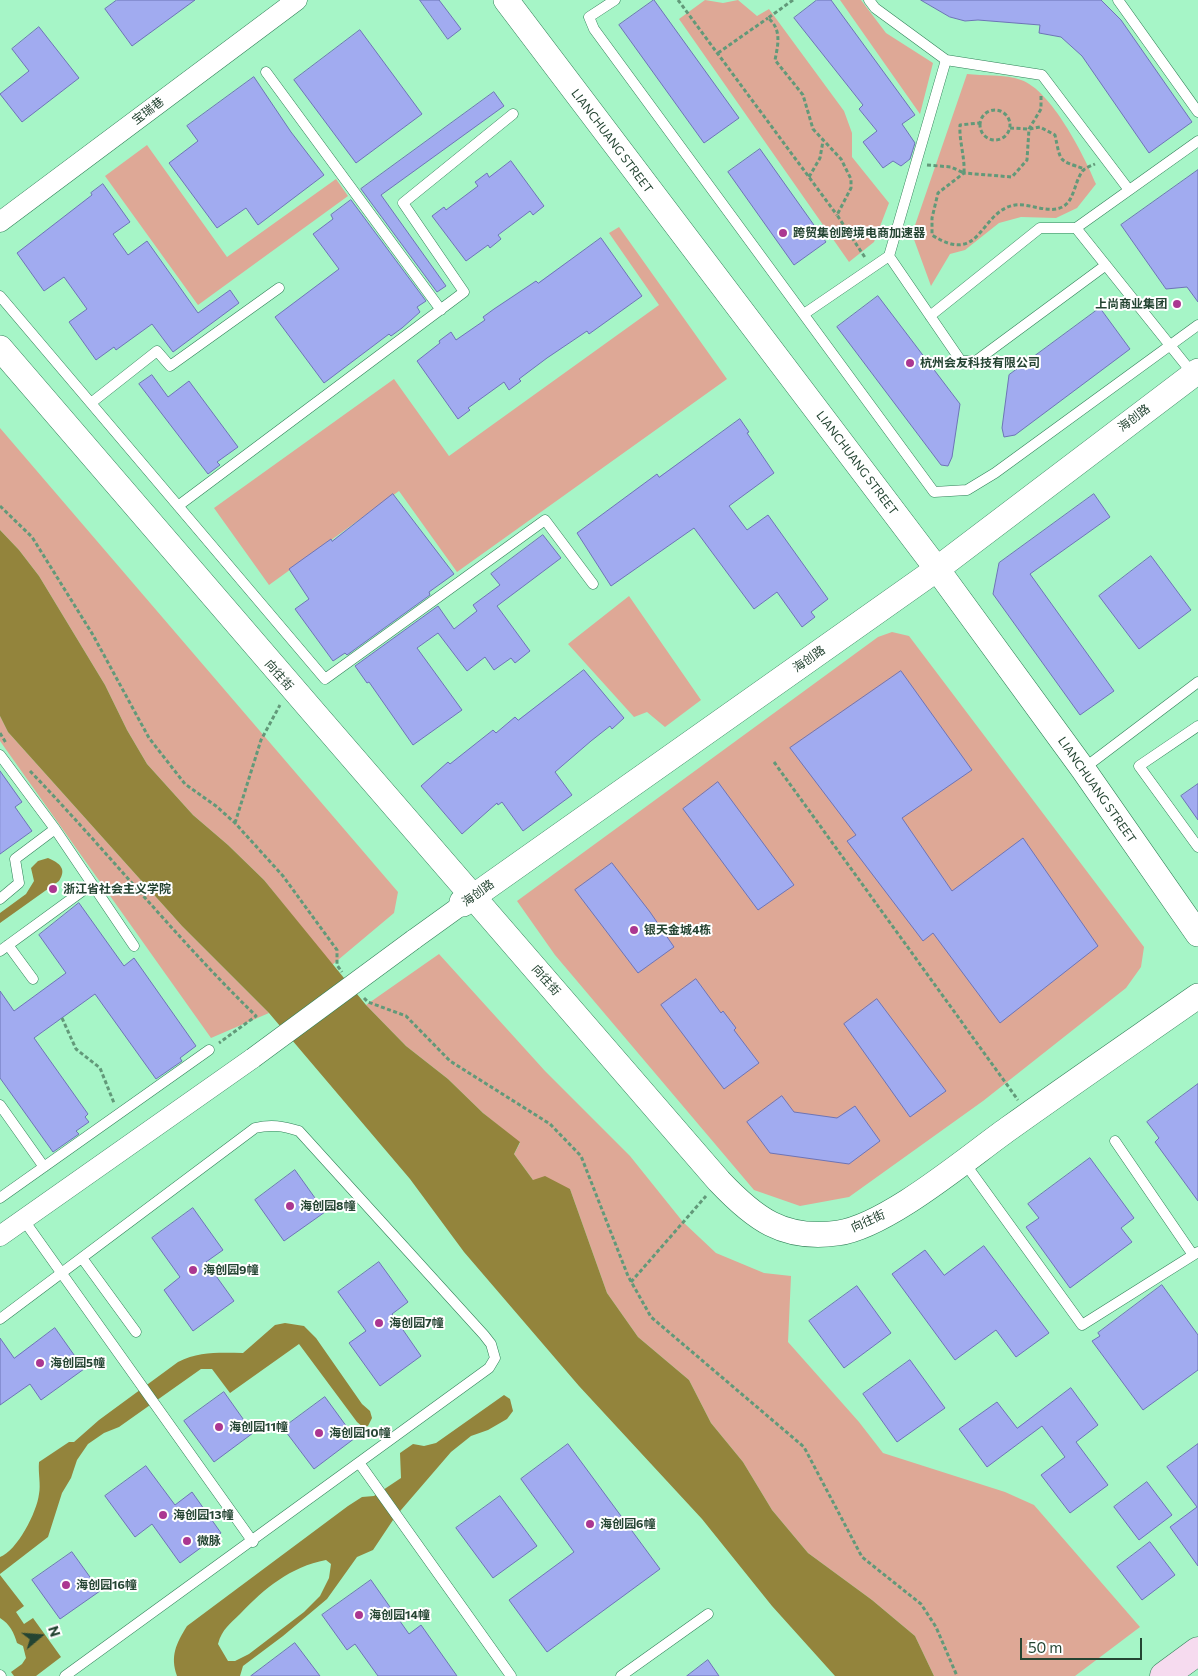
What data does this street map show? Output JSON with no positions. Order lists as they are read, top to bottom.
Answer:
{
  "streets": {
    "street": [
      "宝瑞巷",
      "LIANCHUANG STREET",
      "海创路",
      "向往街"
    ]
  },
  "crossings": [
    ["LIANCHUANG STREET", "海创路"],
    ["海创路", "向往街"]
  ],
  "places": [
    "跨贸集创跨境电商加速器",
    "上尚商业集团",
    "杭州会友科技有限公司",
    "浙江省社会主义学院",
    "银天金城4栋",
    "海创园8幢",
    "海创园9幢",
    "海创园7幢",
    "海创园5幢",
    "海创园11幢",
    "海创园10幢",
    "海创园13幢",
    "海创园6幢",
    "微脉",
    "海创园16幢",
    "海创园14幢"
  ],
  "scale_bar": "50 m",
  "north": "right"
}
